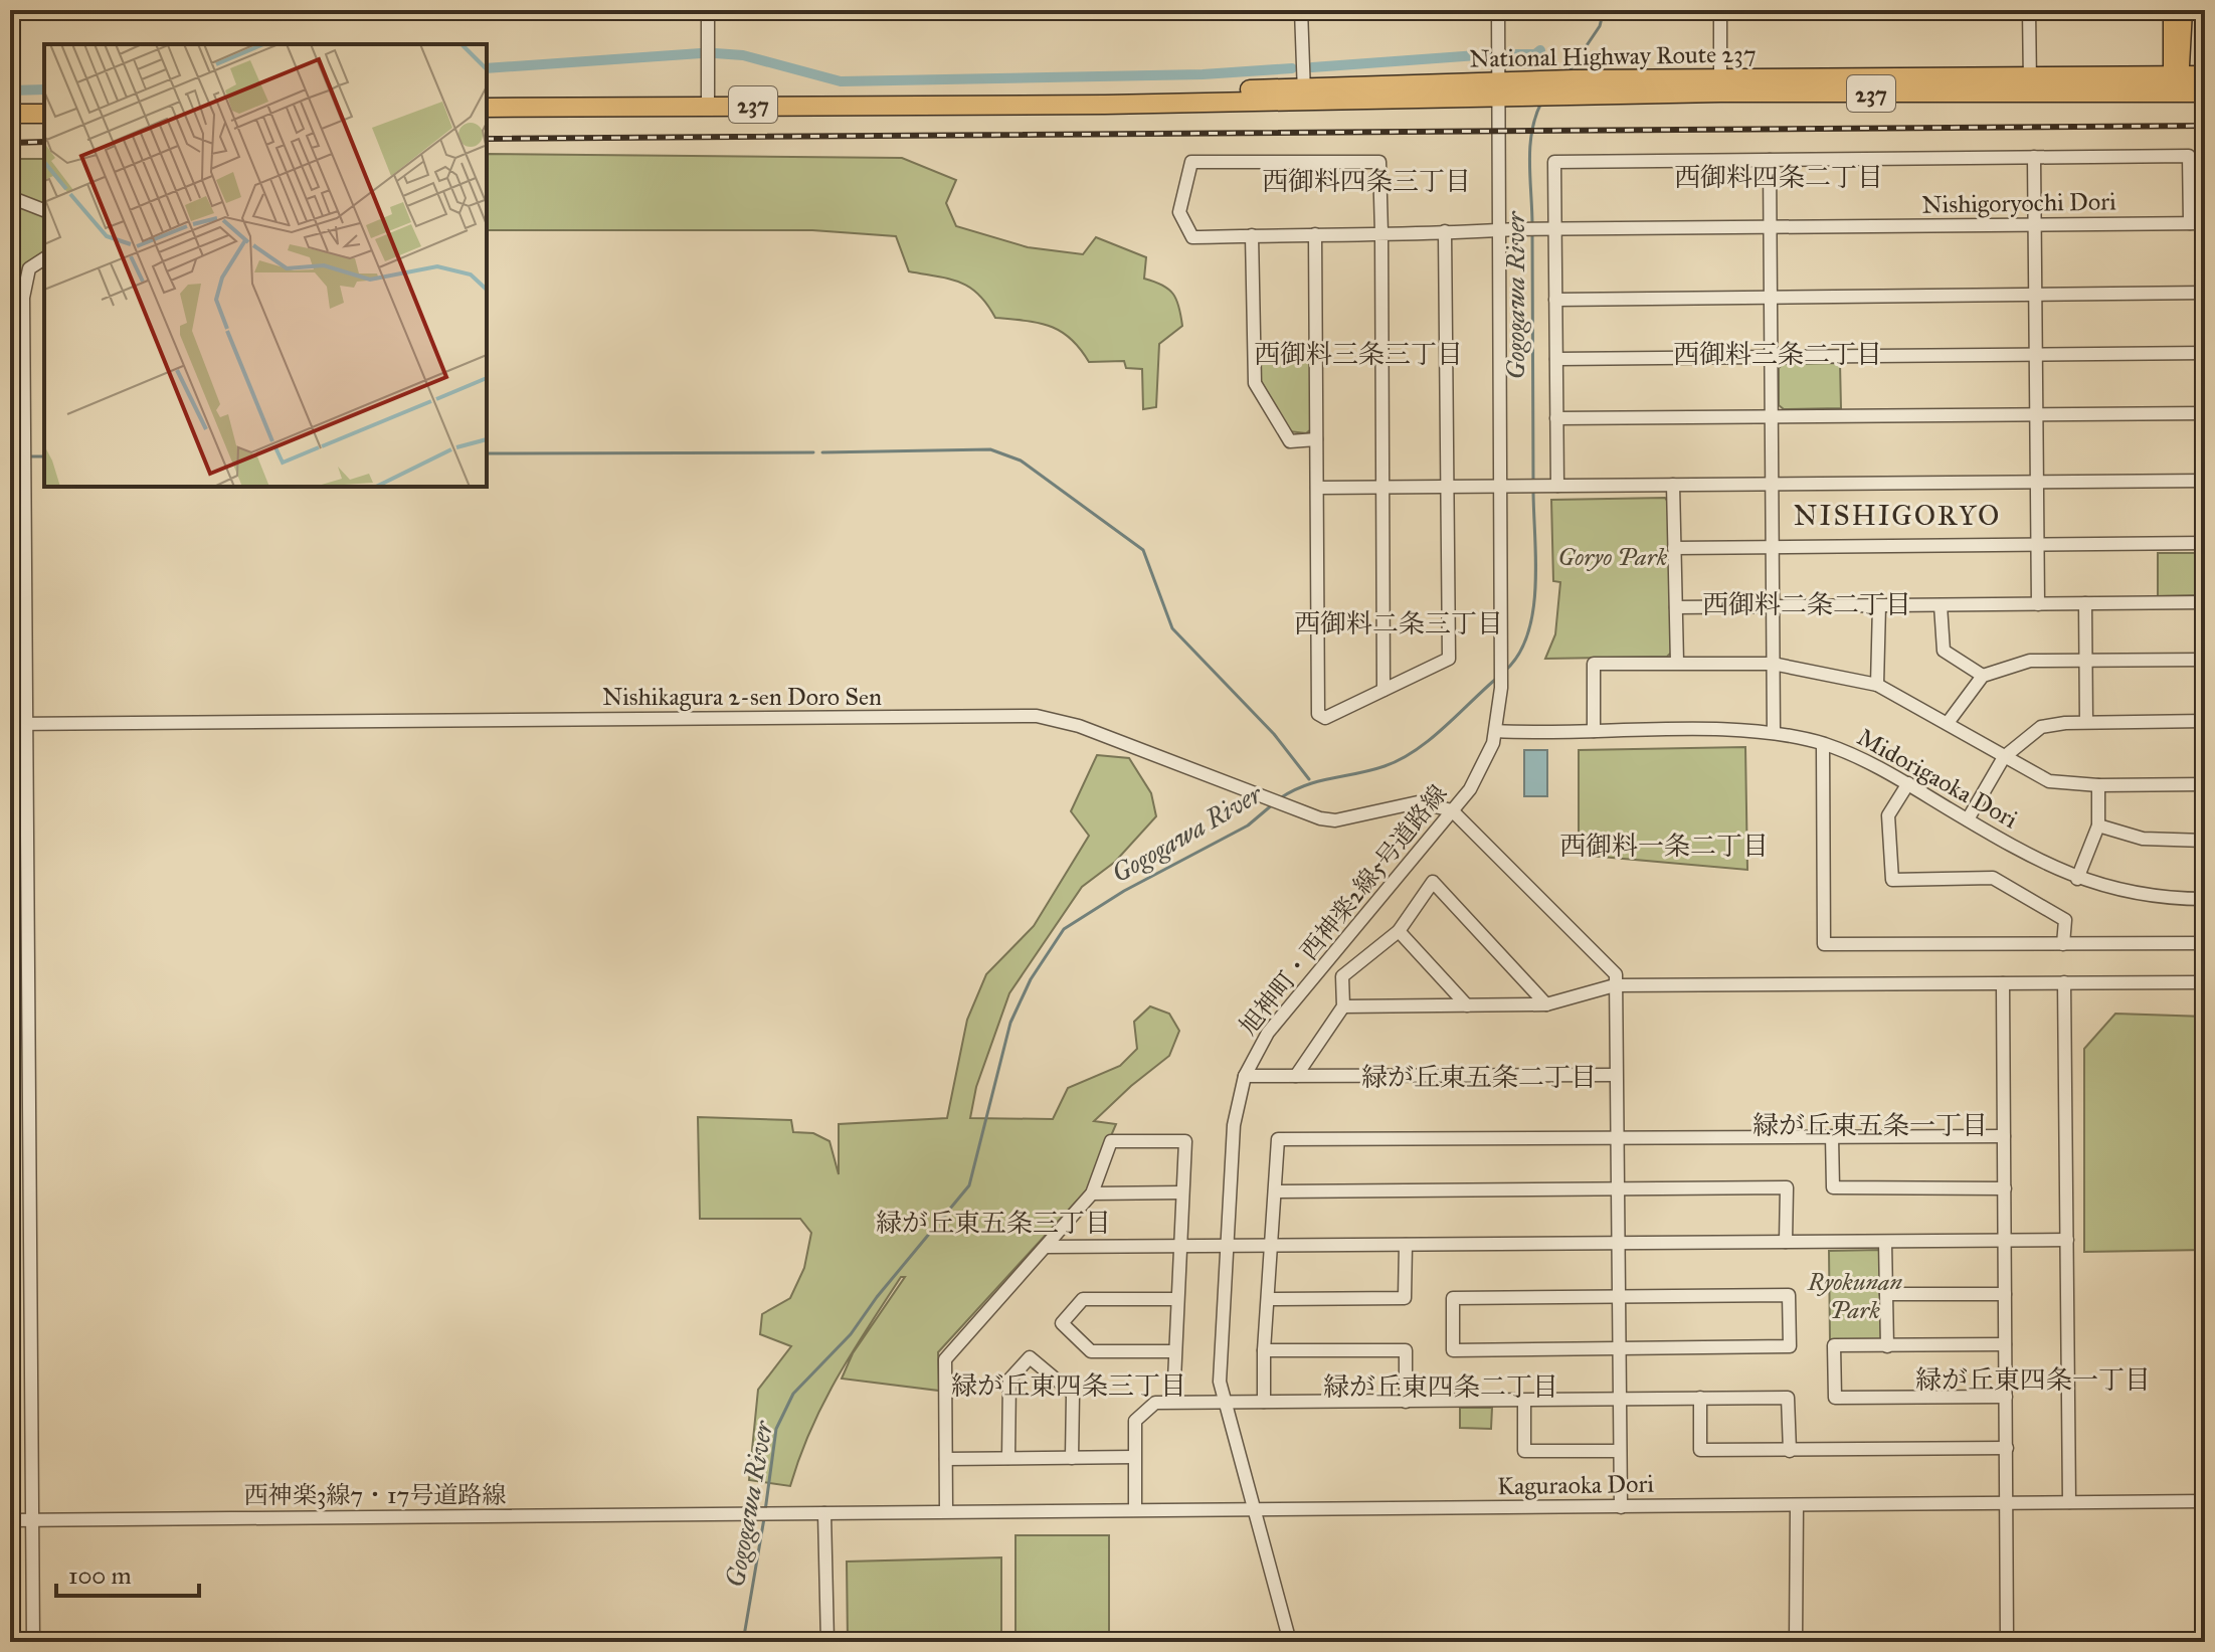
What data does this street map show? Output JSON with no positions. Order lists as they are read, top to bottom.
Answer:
{
  "streets": {
    "highway": ["National Highway Route 237", "237"],
    "street": [
      "Nishigoryochi Dori",
      "Nishikagura 2-sen Doro Sen",
      "Midorigaoka Dori",
      "旭神町・西神楽2線5号道路線",
      "Kaguraoka Dori",
      "西神楽3線7・17号道路線"
    ]
  },
  "crossings": [
    ["Nishikagura 2-sen Doro Sen", "旭神町・西神楽2線5号道路線"],
    ["Midorigaoka Dori", "旭神町・西神楽2線5号道路線"],
    ["旭神町・西神楽2線5号道路線", "Kaguraoka Dori"]
  ],
  "districts": [
    "西御料四条二丁目",
    "西御料四条三丁目",
    "西御料三条三丁目",
    "西御料三条二丁目",
    "NISHIGORYO",
    "西御料二条二丁目",
    "西御料二条三丁目",
    "西御料一条二丁目",
    "緑が丘東五条二丁目",
    "緑が丘東五条一丁目",
    "緑が丘東五条三丁目",
    "緑が丘東四条一丁目",
    "緑が丘東四条三丁目",
    "緑が丘東四条二丁目"
  ],
  "water": ["Gogogawa River"],
  "parks": ["Goryo Park", "Ryokunan Park"],
  "scale_bar": "100 m"
}
